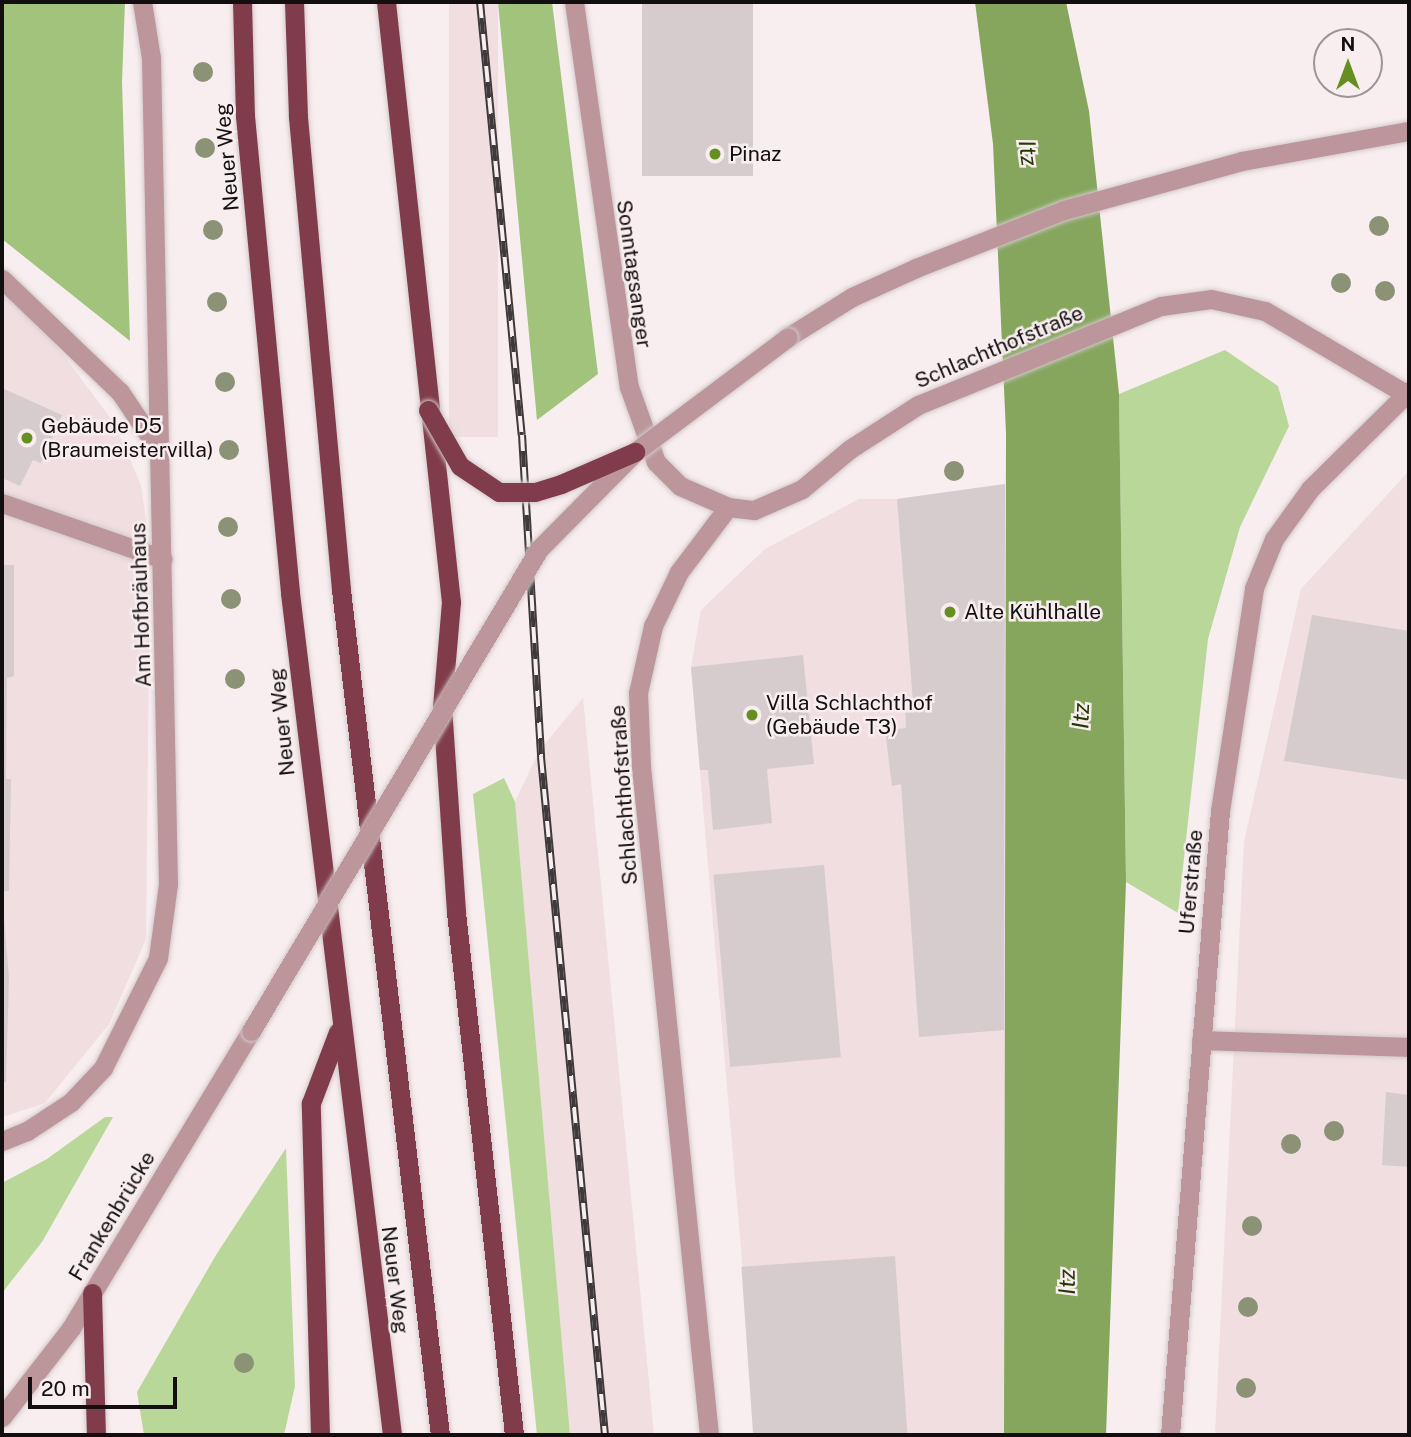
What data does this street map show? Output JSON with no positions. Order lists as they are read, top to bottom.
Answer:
{
  "streets": {
    "highway": ["Neuer Weg"],
    "street": [
      "Sonntagsanger",
      "Schlachthofstraße",
      "Am Hofbräuhaus",
      "Uferstraße",
      "Frankenbrücke"
    ]
  },
  "crossings": [
    ["Sonntagsanger", "Schlachthofstraße"],
    ["Schlachthofstraße", "Uferstraße"]
  ],
  "water": ["Itz"],
  "places": [
    "Pinaz",
    "Gebäude D5 (Braumeistervilla)",
    "Alte Kühlhalle",
    "Villa Schlachthof (Gebäude T3)"
  ],
  "scale_bar": "20 m",
  "north": "top"
}
